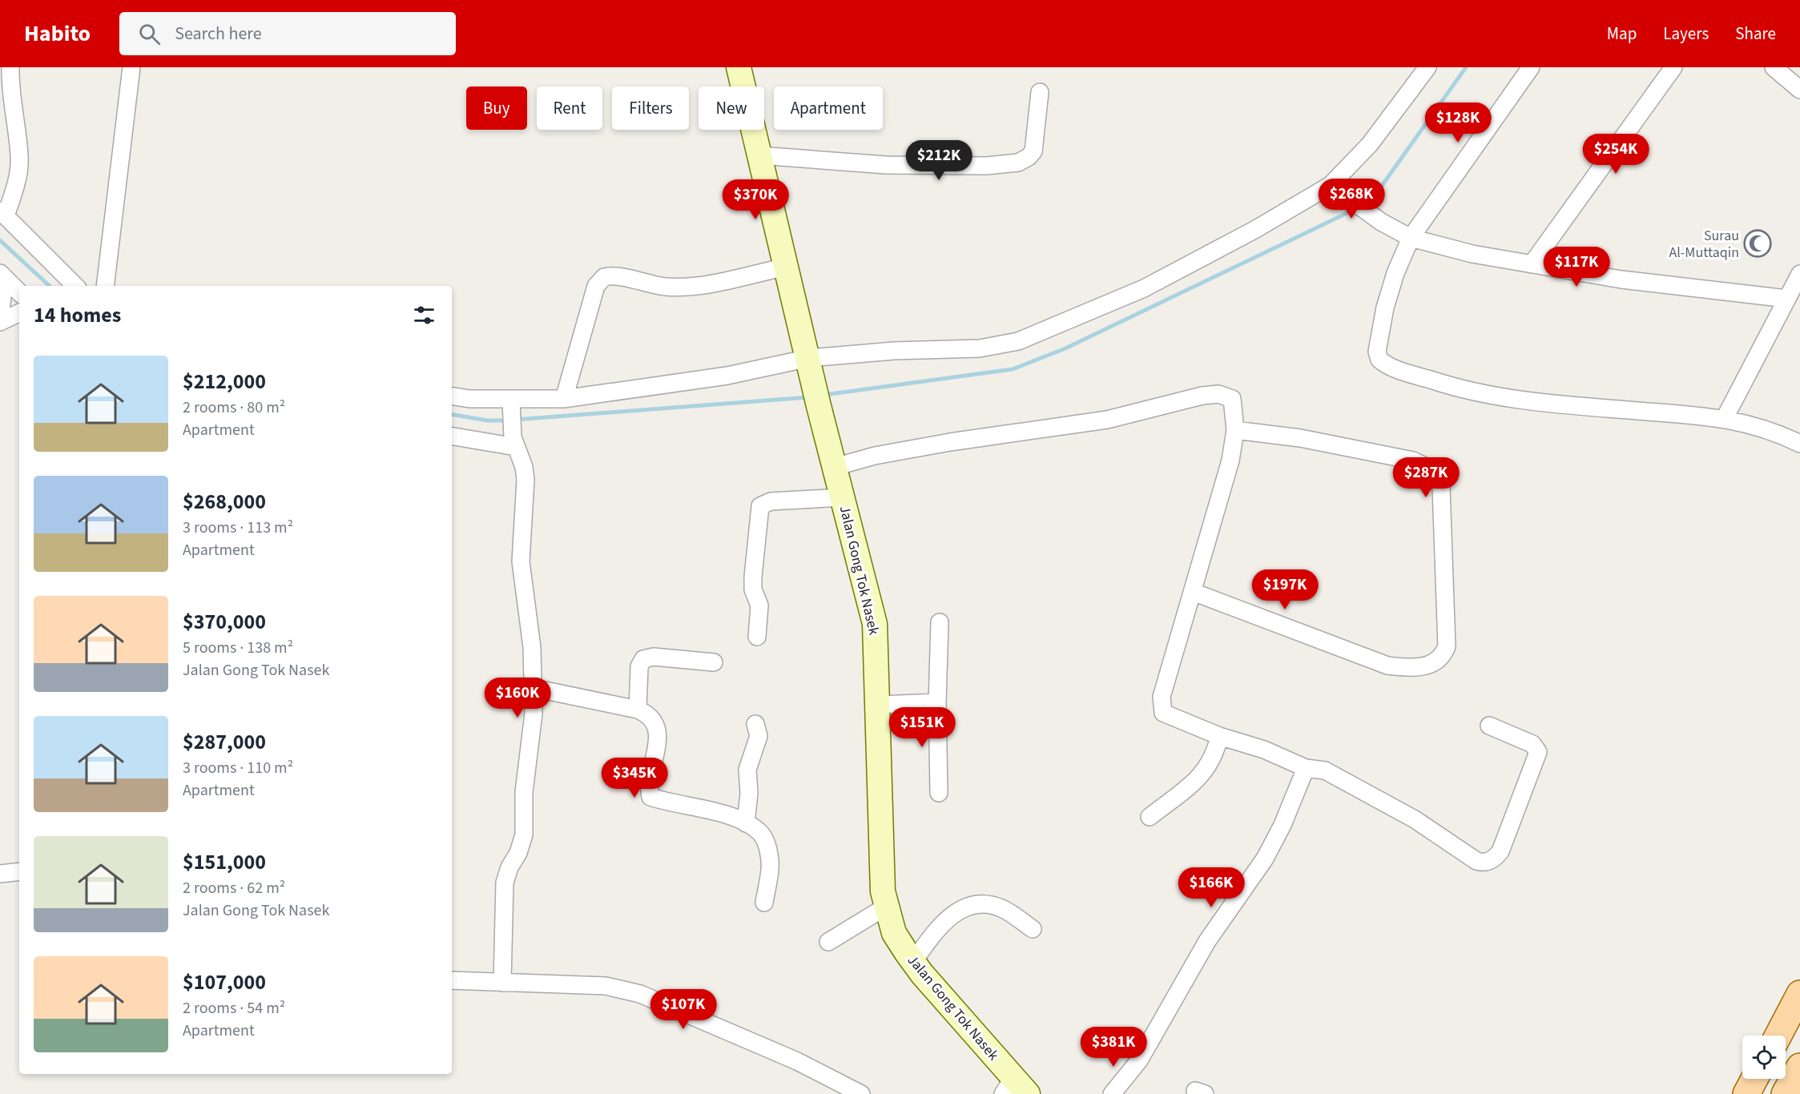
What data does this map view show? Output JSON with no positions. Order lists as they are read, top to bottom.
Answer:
{
  "streets": {
    "main road": ["Jalan Gong Tok Nasek"]
  },
  "places": {
    "mosque": ["Surau Al-Muttaqin"]
  },
  "page": {
    "header": "Habito",
    "search": "Search here",
    "nav": ["Map", "Layers", "Share"],
    "chip": [
      "Buy",
      "Rent",
      "Filters",
      "New",
      "Apartment"
    ],
    "price": [
      "$128K",
      "$254K",
      "$212K",
      "$268K",
      "$370K",
      "$117K",
      "$287K",
      "$197K",
      "$160K",
      "$151K",
      "$345K",
      "$166K",
      "$107K",
      "$381K"
    ],
    "heading": "14 homes",
    "list": [
      {
        "name": "$212,000",
        "note": "2 rooms · 80 m² · Apartment"
      },
      {
        "name": "$268,000",
        "note": "3 rooms · 113 m² · Apartment"
      },
      {
        "name": "$370,000",
        "note": "5 rooms · 138 m² · Jalan Gong Tok Nasek"
      },
      {
        "name": "$287,000",
        "note": "3 rooms · 110 m² · Apartment"
      },
      {
        "name": "$151,000",
        "note": "2 rooms · 62 m² · Jalan Gong Tok Nasek"
      },
      {
        "name": "$107,000",
        "note": "2 rooms · 54 m² · Apartment"
      }
    ]
  }
}
